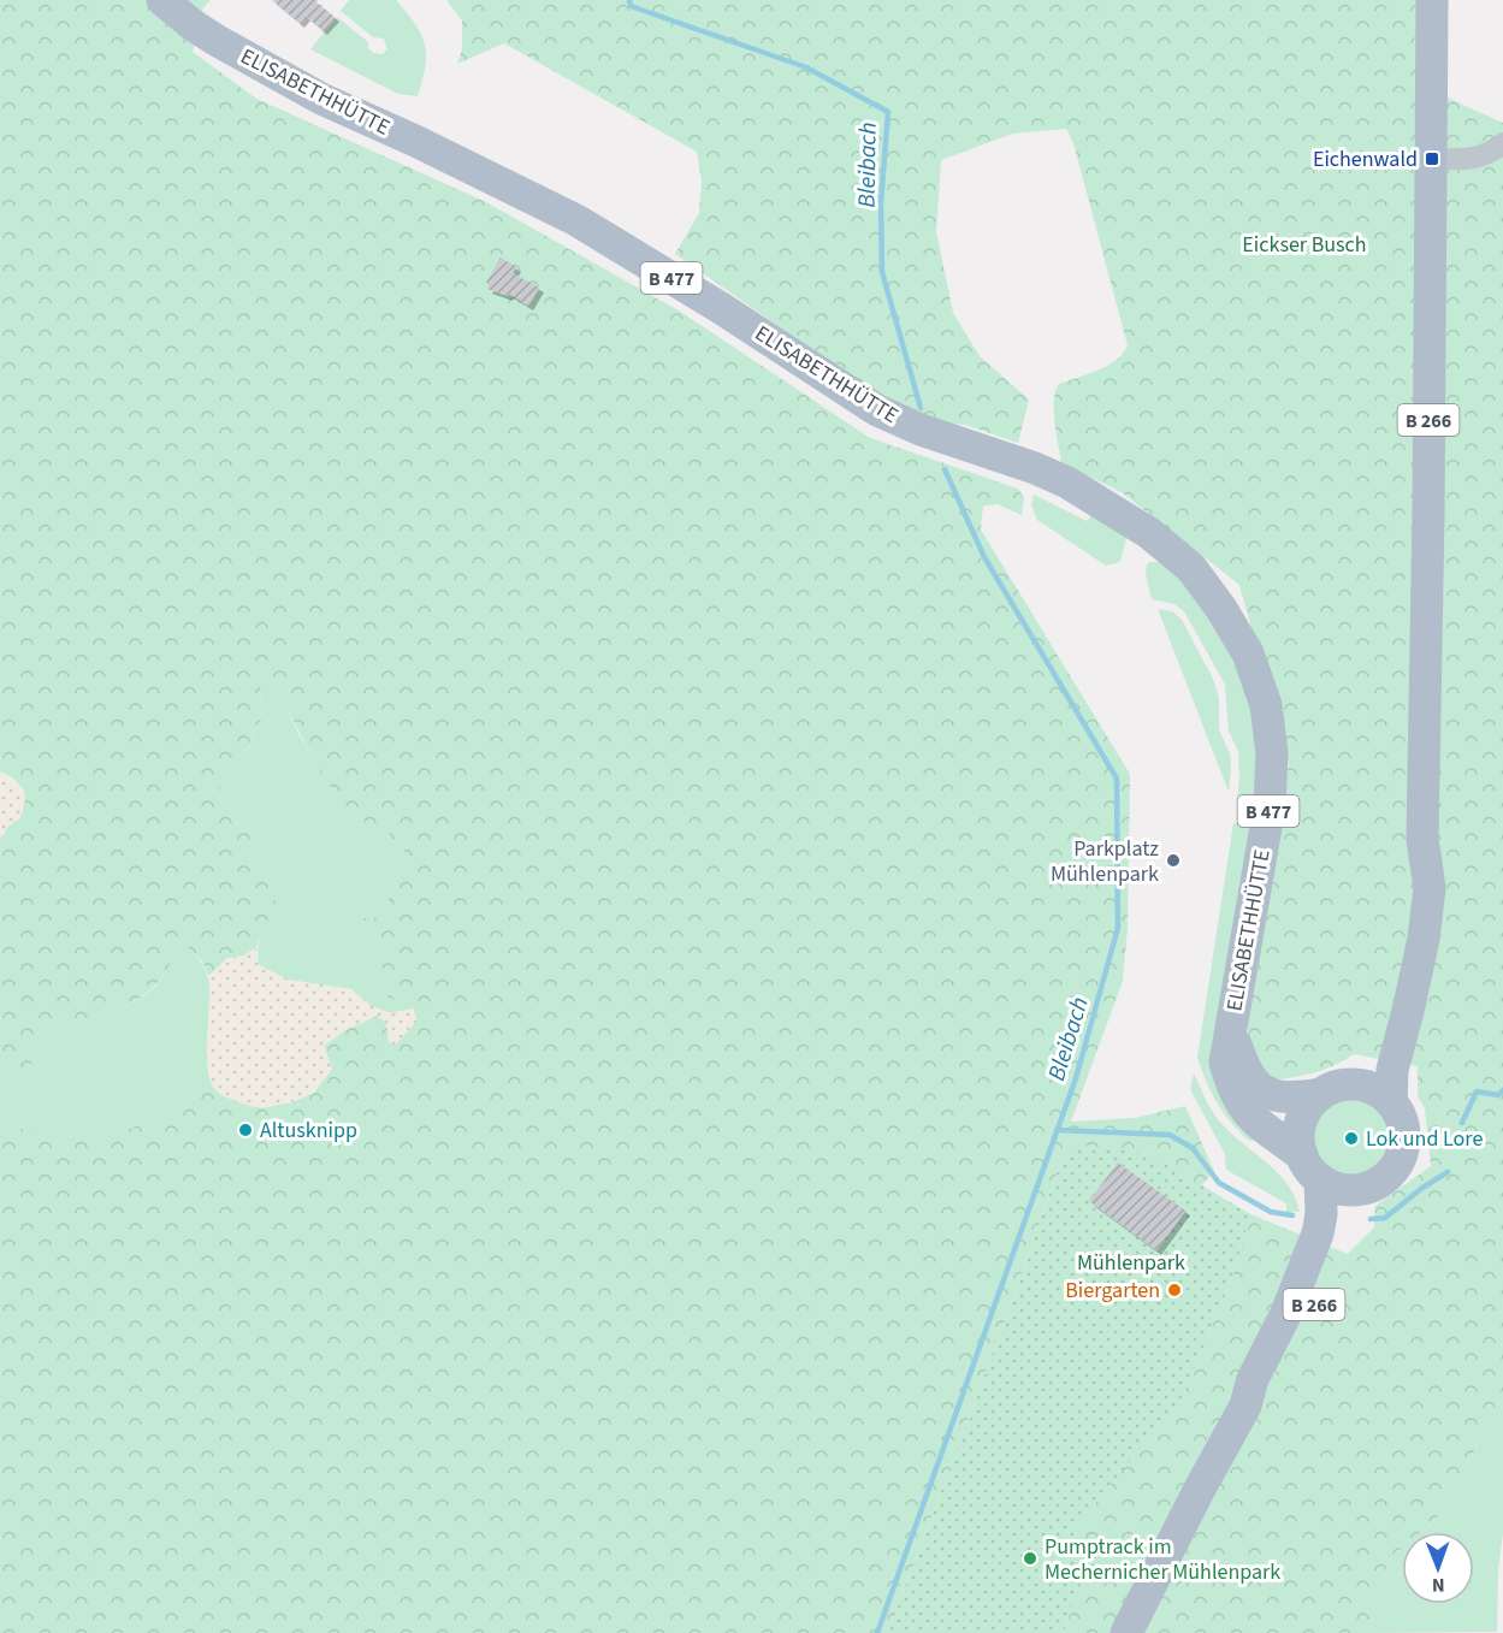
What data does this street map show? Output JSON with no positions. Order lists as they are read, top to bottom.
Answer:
{
  "streets": {
    "main road": ["ELISABETHHÜTTE", "B 477", "B 266"]
  },
  "crossings": [
    ["ELISABETHHÜTTE", "B 477"],
    ["B 477", "B 266"]
  ],
  "water": ["Bleibach"],
  "parks": ["Eickser Busch", "Mühlenpark"],
  "places": {
    "transit": ["Eichenwald"],
    "other": [
      "Parkplatz Mühlenpark",
      "Altusknipp",
      "Lok und Lore",
      "Biergarten",
      "Pumptrack im Mechernicher Mühlenpark"
    ]
  },
  "north": "bottom"
}
